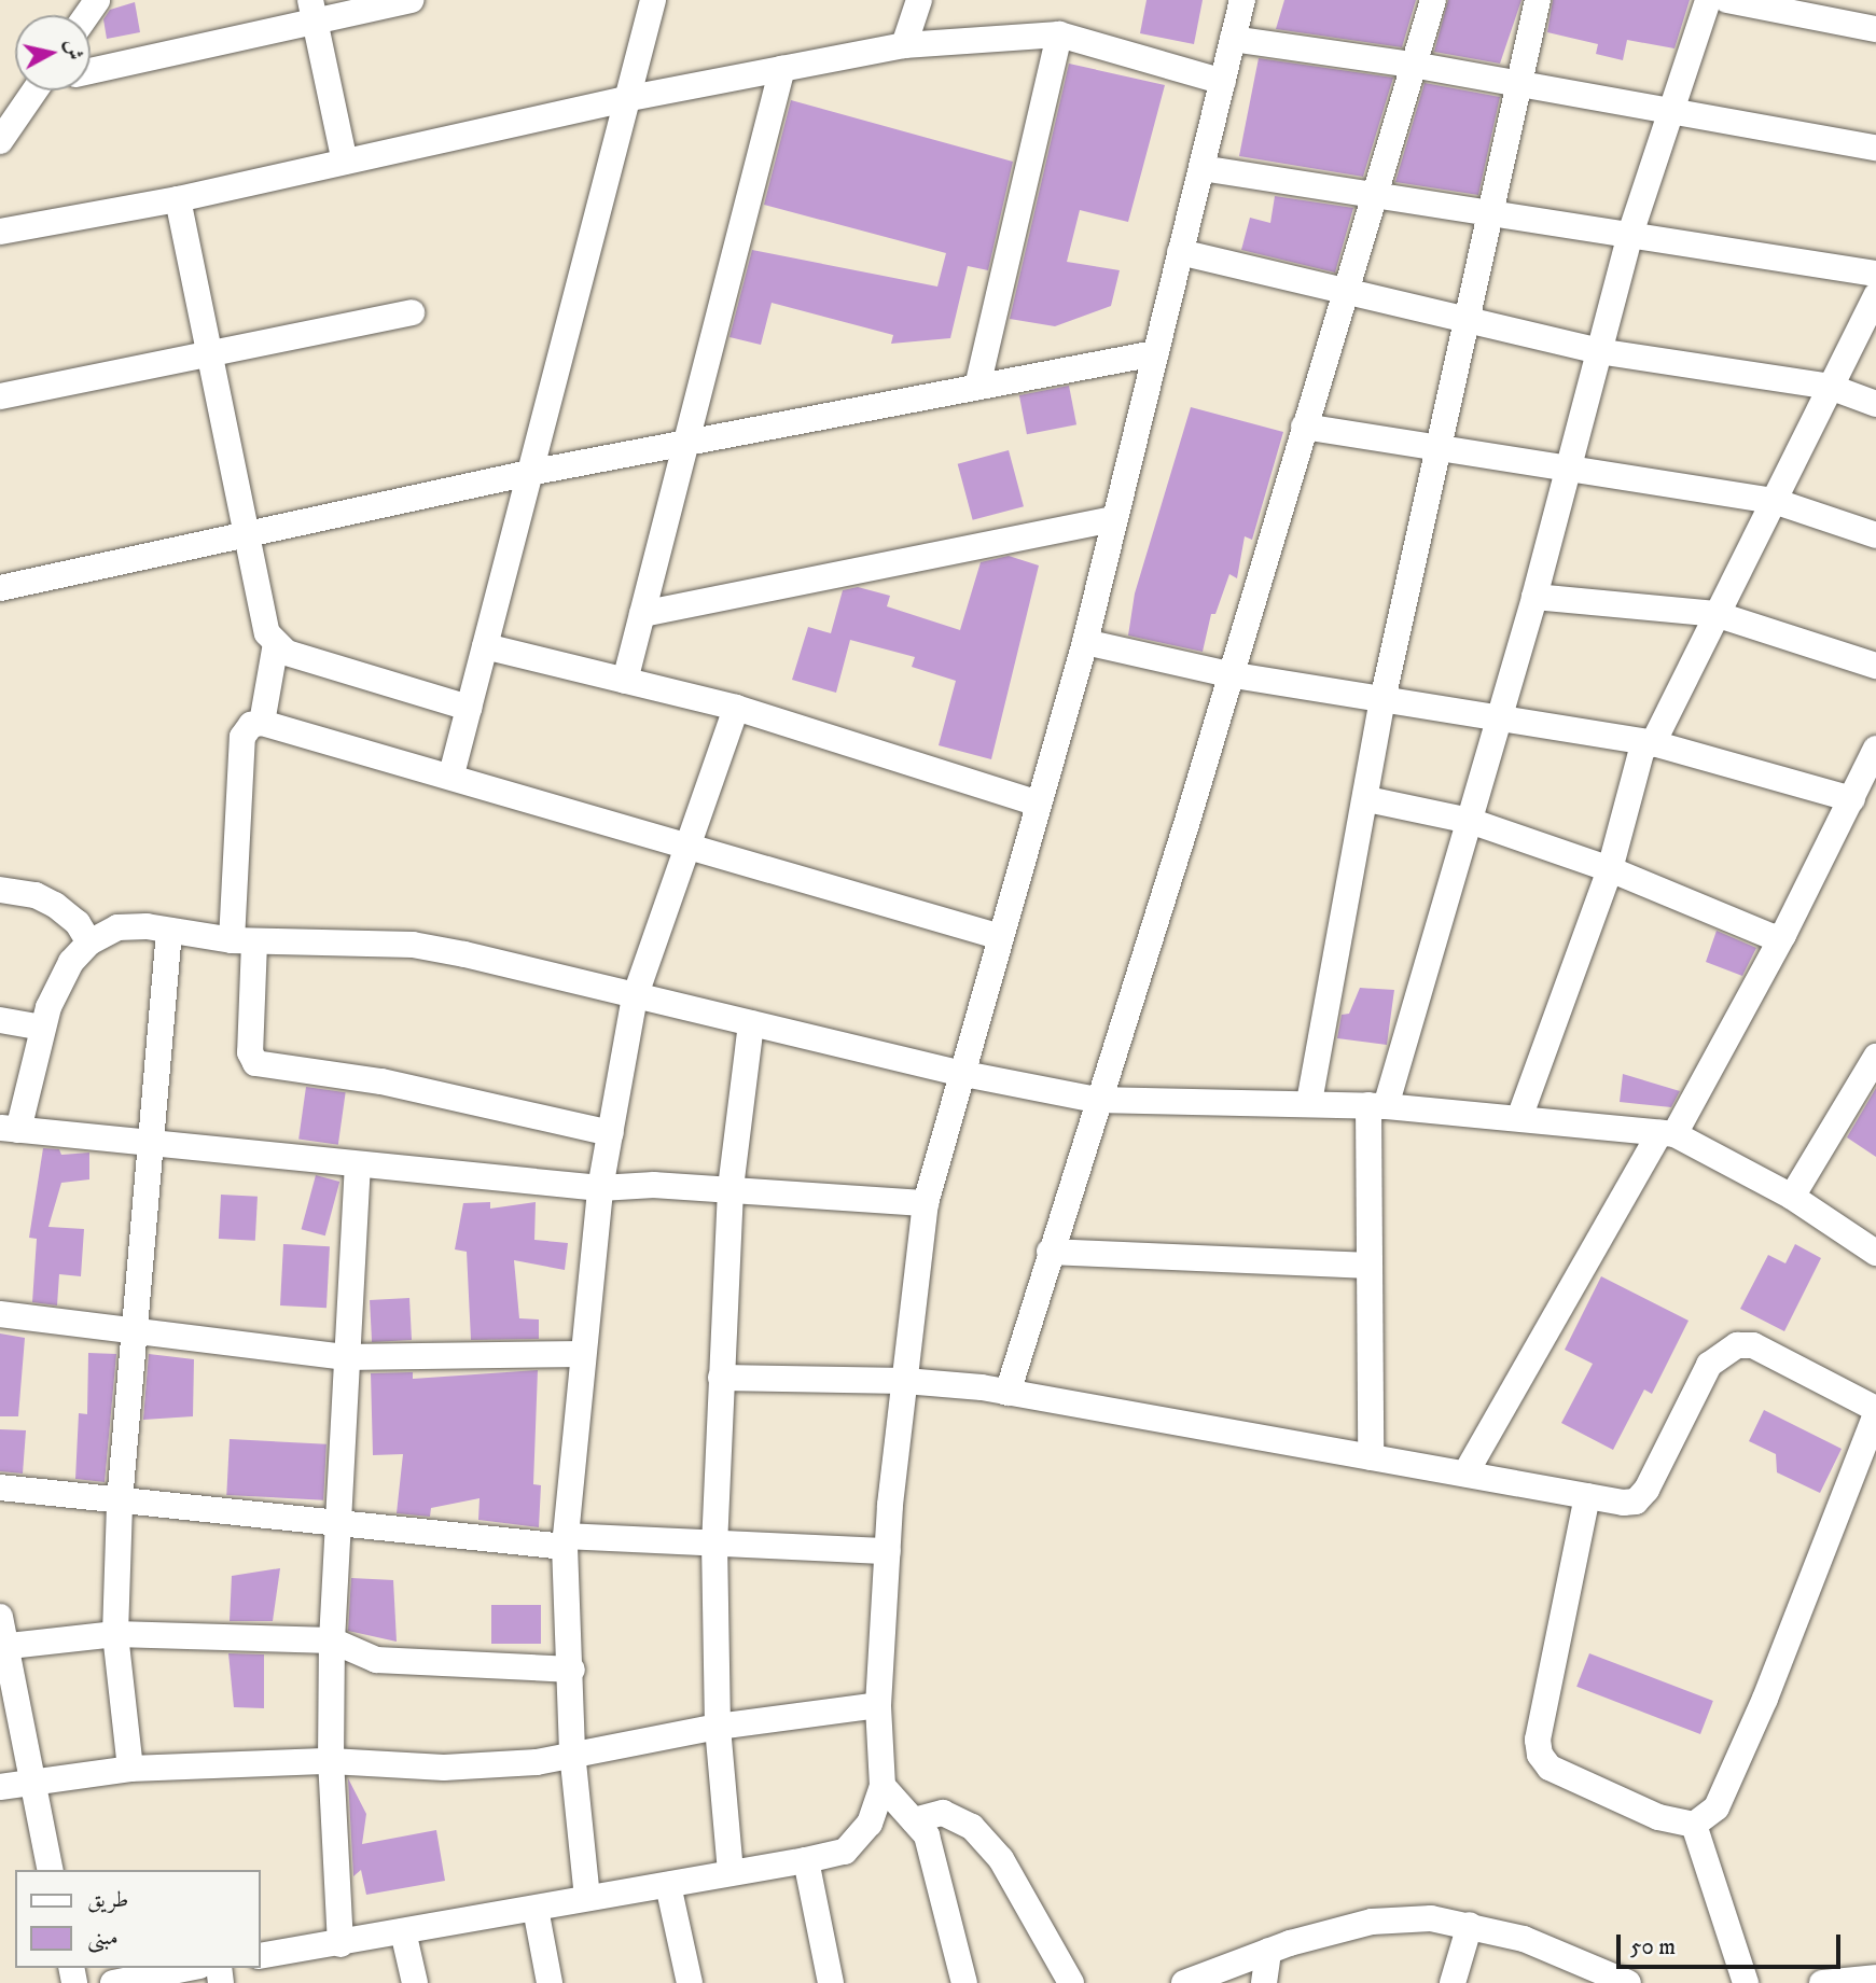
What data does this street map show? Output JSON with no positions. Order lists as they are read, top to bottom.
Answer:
{
  "legend": ["طريق", "مبنى"],
  "scale_bar": "50 m",
  "north": "right"
}
